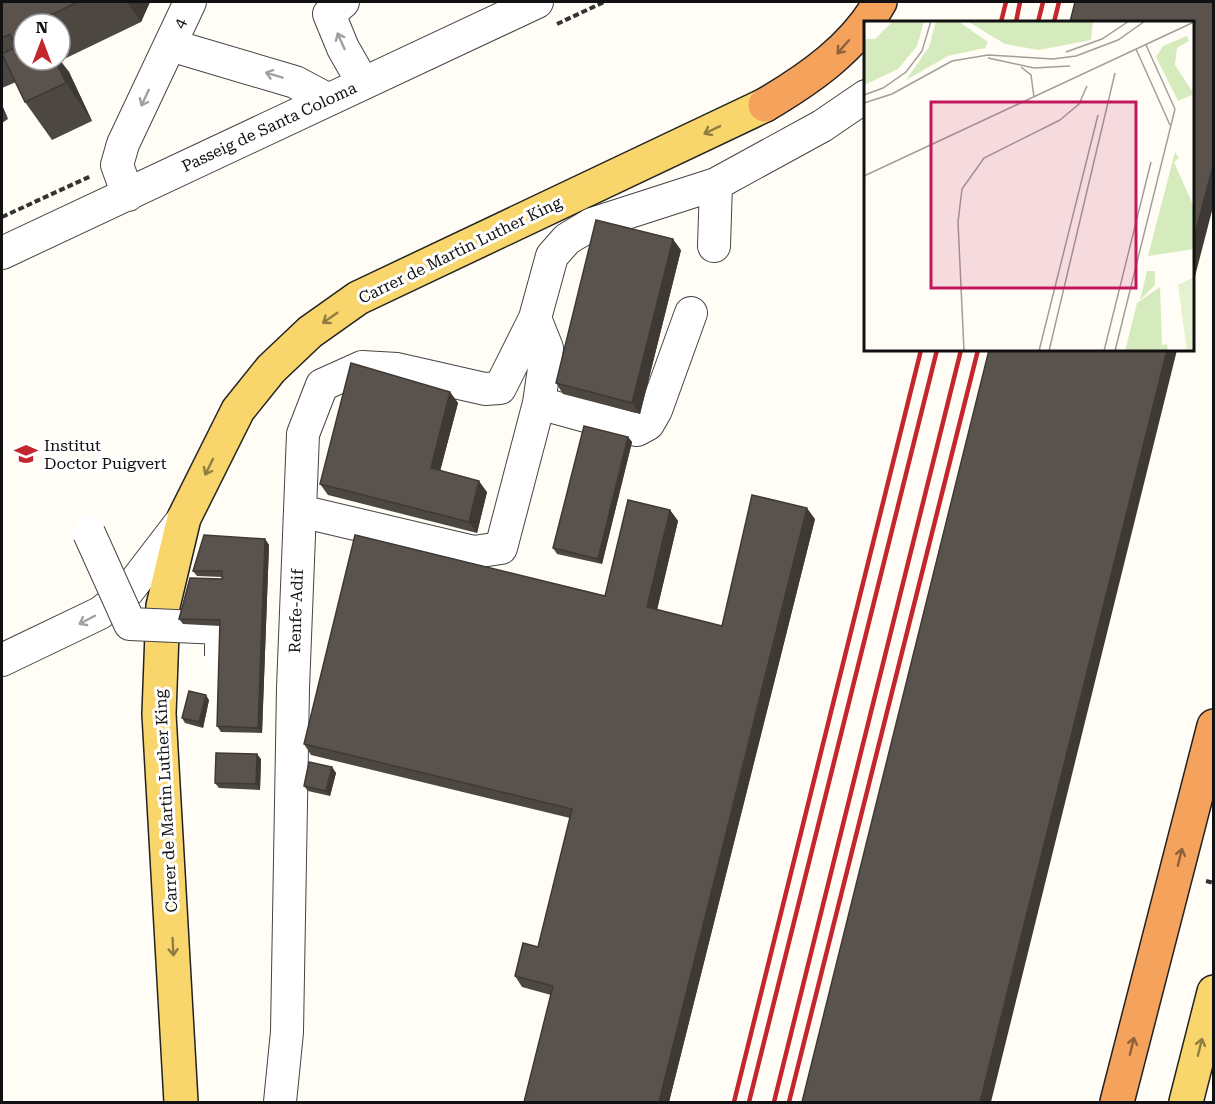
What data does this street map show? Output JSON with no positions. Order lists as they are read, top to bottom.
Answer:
{
  "streets": {
    "main road": ["Carrer de Martin Luther King"],
    "street": ["4", "Passeig de Santa Coloma", "Renfe-Adif"]
  },
  "one_way": ["4", "Carrer de Martin Luther King"],
  "places": {
    "school or university": ["Institut Doctor Puigvert"]
  },
  "north": "top"
}
